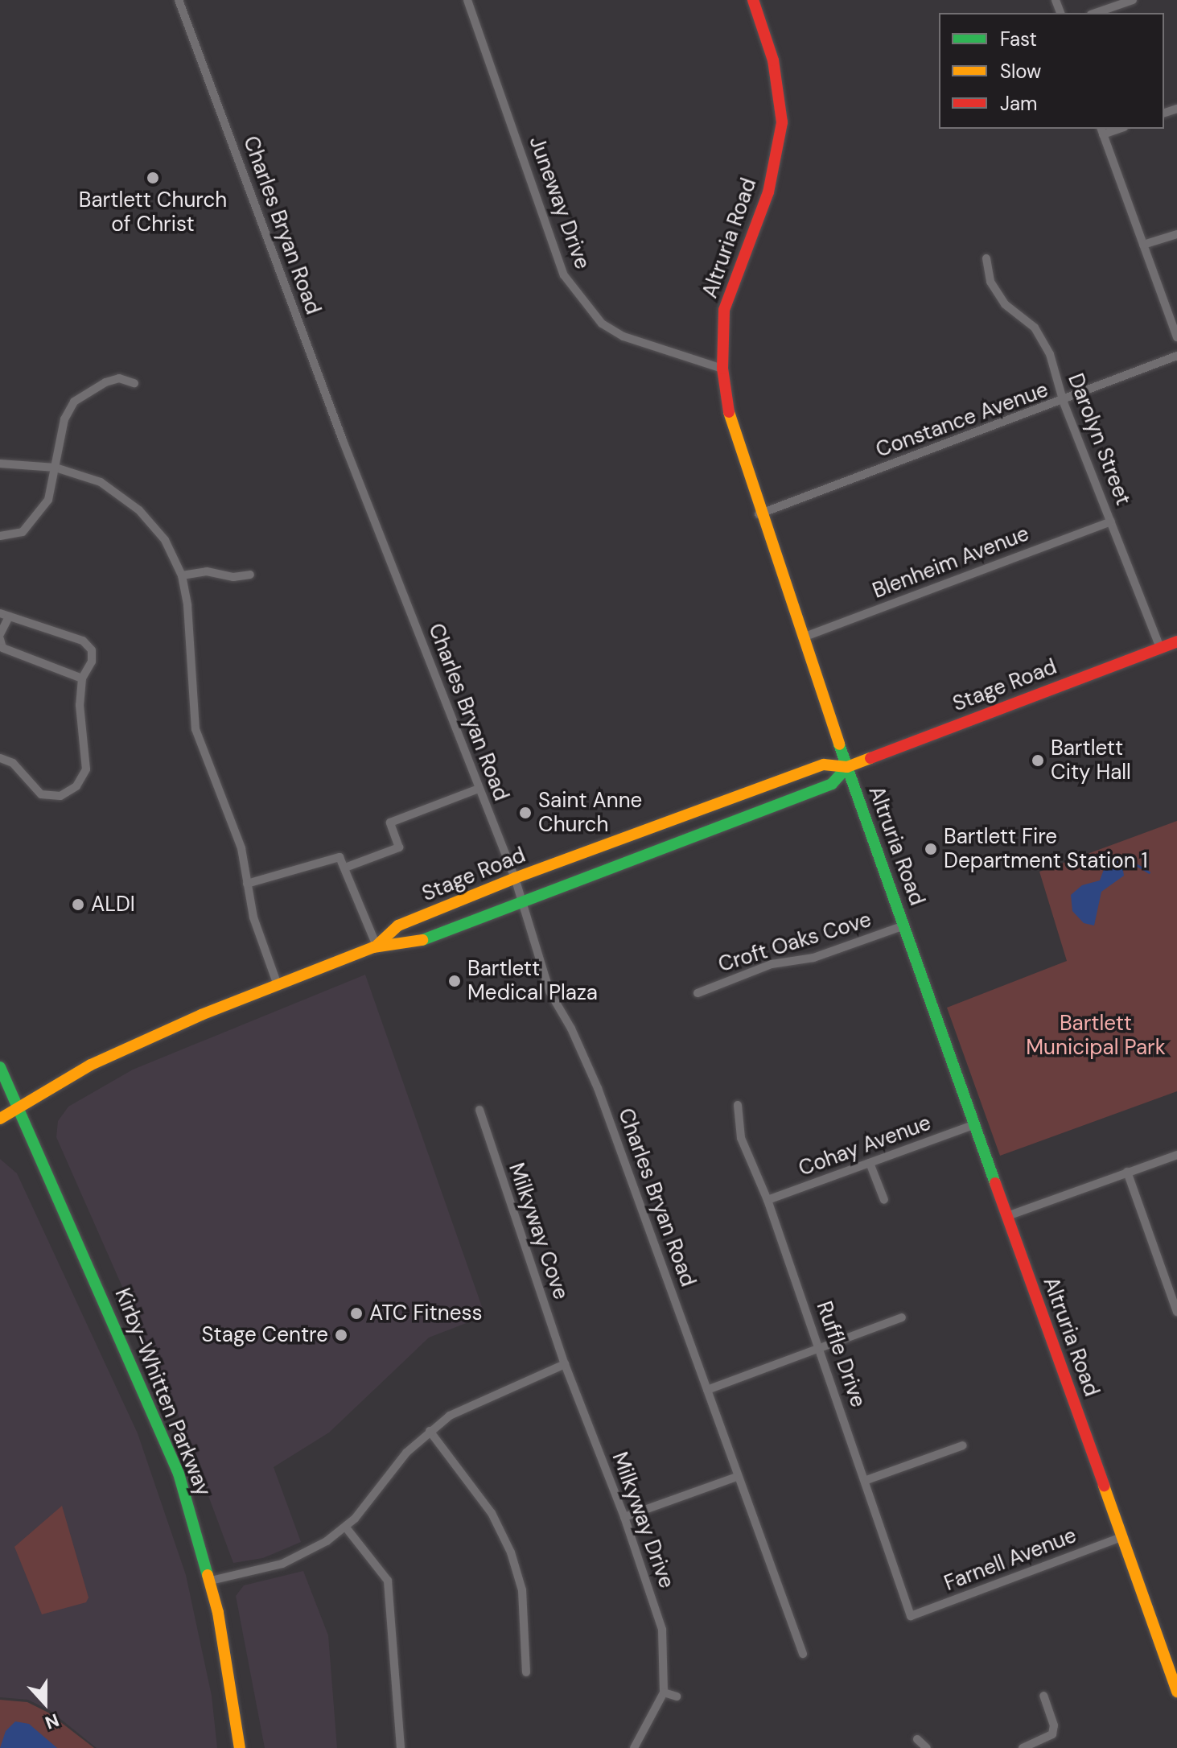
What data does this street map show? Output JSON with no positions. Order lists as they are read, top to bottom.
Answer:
{
  "streets": {
    "main road": ["Altruria Road", "Stage Road", "Kirby-Whitten Parkway"],
    "street": [
      "Juneway Drive",
      "Charles Bryan Road",
      "Constance Avenue",
      "Darolyn Street",
      "Blenheim Avenue",
      "Croft Oaks Cove",
      "Cohay Avenue",
      "Milkyway Cove",
      "Ruffle Drive",
      "Milkyway Drive",
      "Farnell Avenue"
    ]
  },
  "crossings": [
    ["Juneway Drive", "Altruria Road"],
    ["Charles Bryan Road", "Stage Road"],
    ["Altruria Road", "Constance Avenue"],
    ["Altruria Road", "Blenheim Avenue"],
    ["Altruria Road", "Stage Road"],
    ["Altruria Road", "Croft Oaks Cove"],
    ["Altruria Road", "Cohay Avenue"],
    ["Altruria Road", "Farnell Avenue"],
    ["Constance Avenue", "Darolyn Street"],
    ["Darolyn Street", "Blenheim Avenue"],
    ["Darolyn Street", "Stage Road"],
    ["Stage Road", "Kirby-Whitten Parkway"],
    ["Cohay Avenue", "Ruffle Drive"],
    ["Milkyway Cove", "Milkyway Drive"],
    ["Ruffle Drive", "Farnell Avenue"]
  ],
  "parks": ["Bartlett Municipal Park"],
  "places": [
    "Bartlett Church of Christ",
    "Bartlett City Hall",
    "Saint Anne Church",
    "Bartlett Fire Department Station 1",
    "ALDI",
    "Bartlett Medical Plaza",
    "ATC Fitness",
    "Stage Centre"
  ],
  "legend": ["Fast", "Slow", "Jam"],
  "north": "bottom"
}
